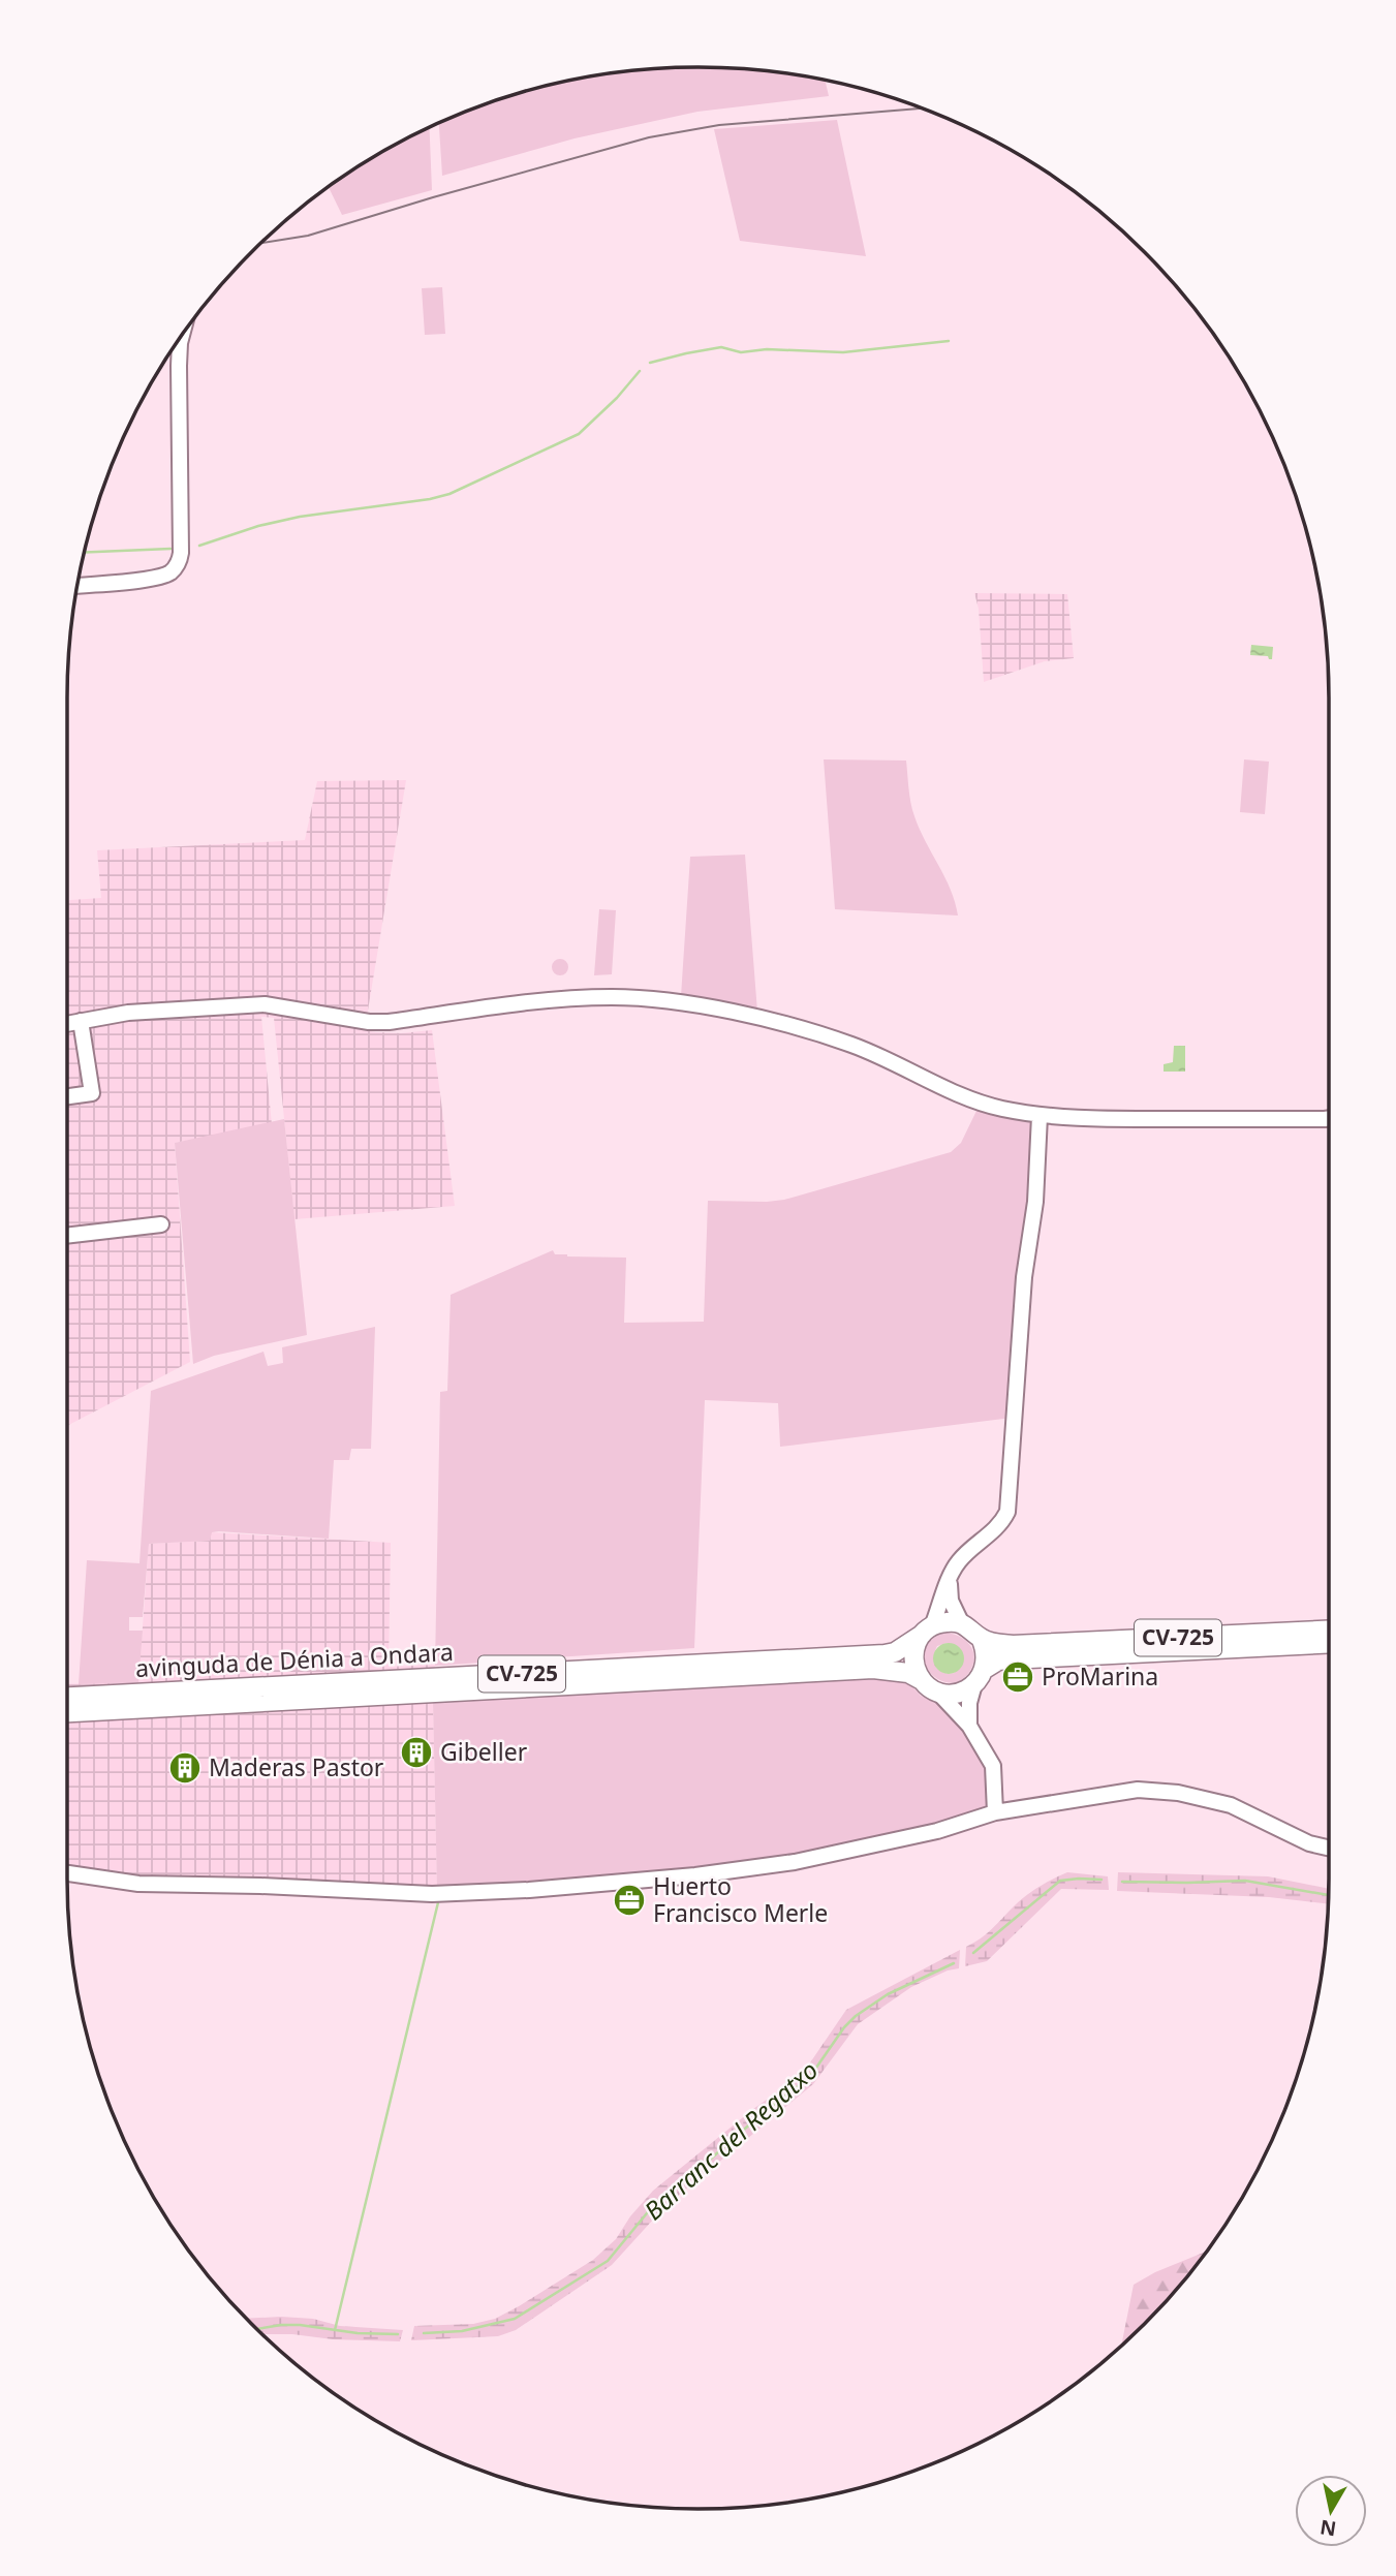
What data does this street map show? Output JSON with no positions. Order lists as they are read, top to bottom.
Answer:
{
  "streets": {
    "main road": ["CV-725", "avinguda de Dénia a Ondara"]
  },
  "crossings": [
    ["CV-725", "avinguda de Dénia a Ondara"]
  ],
  "water": ["Barranc del Regatxo"],
  "places": {
    "office": ["ProMarina", "Huerto Francisco Merle"],
    "building": ["Gibeller", "Maderas Pastor"]
  },
  "north": "bottom"
}
